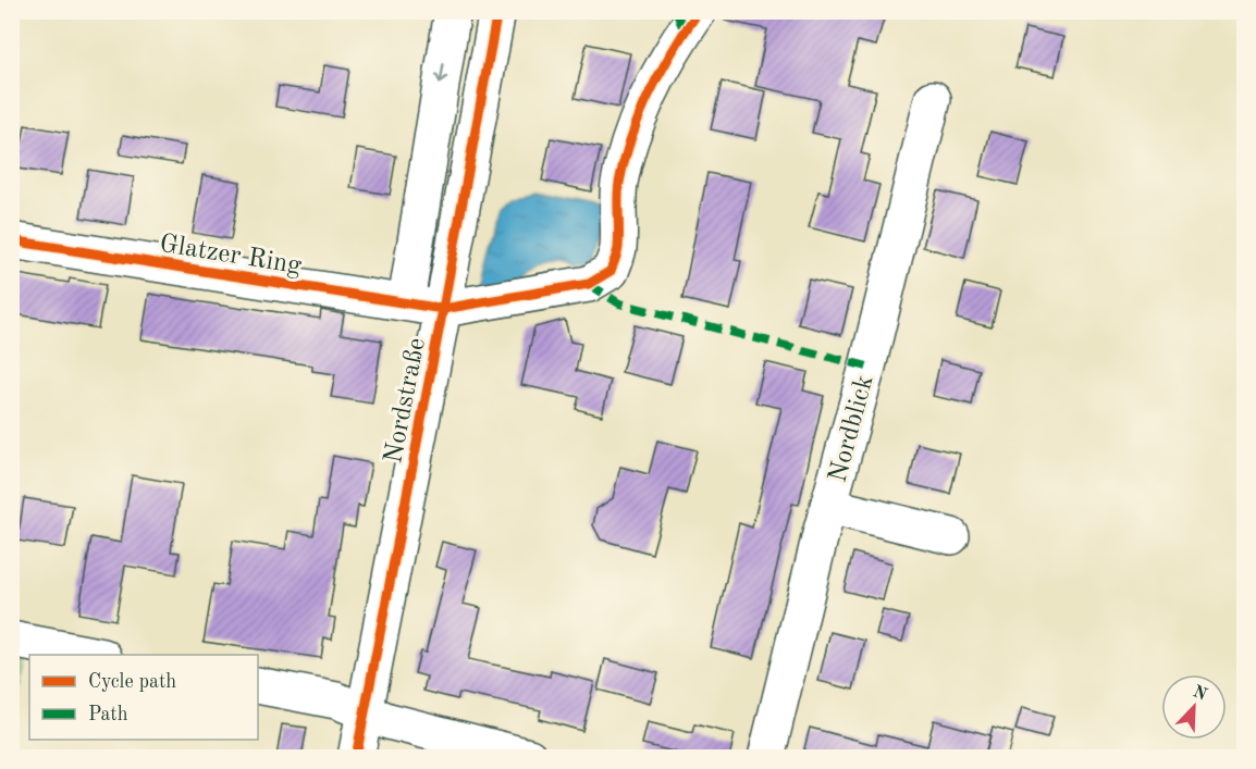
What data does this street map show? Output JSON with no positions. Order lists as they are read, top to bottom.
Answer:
{
  "streets": {
    "street": ["Glatzer Ring", "Nordstraße", "Nordblick"]
  },
  "crossings": [
    ["Glatzer Ring", "Nordstraße"]
  ],
  "legend": ["Cycle path", "Path"],
  "north": "top right"
}
